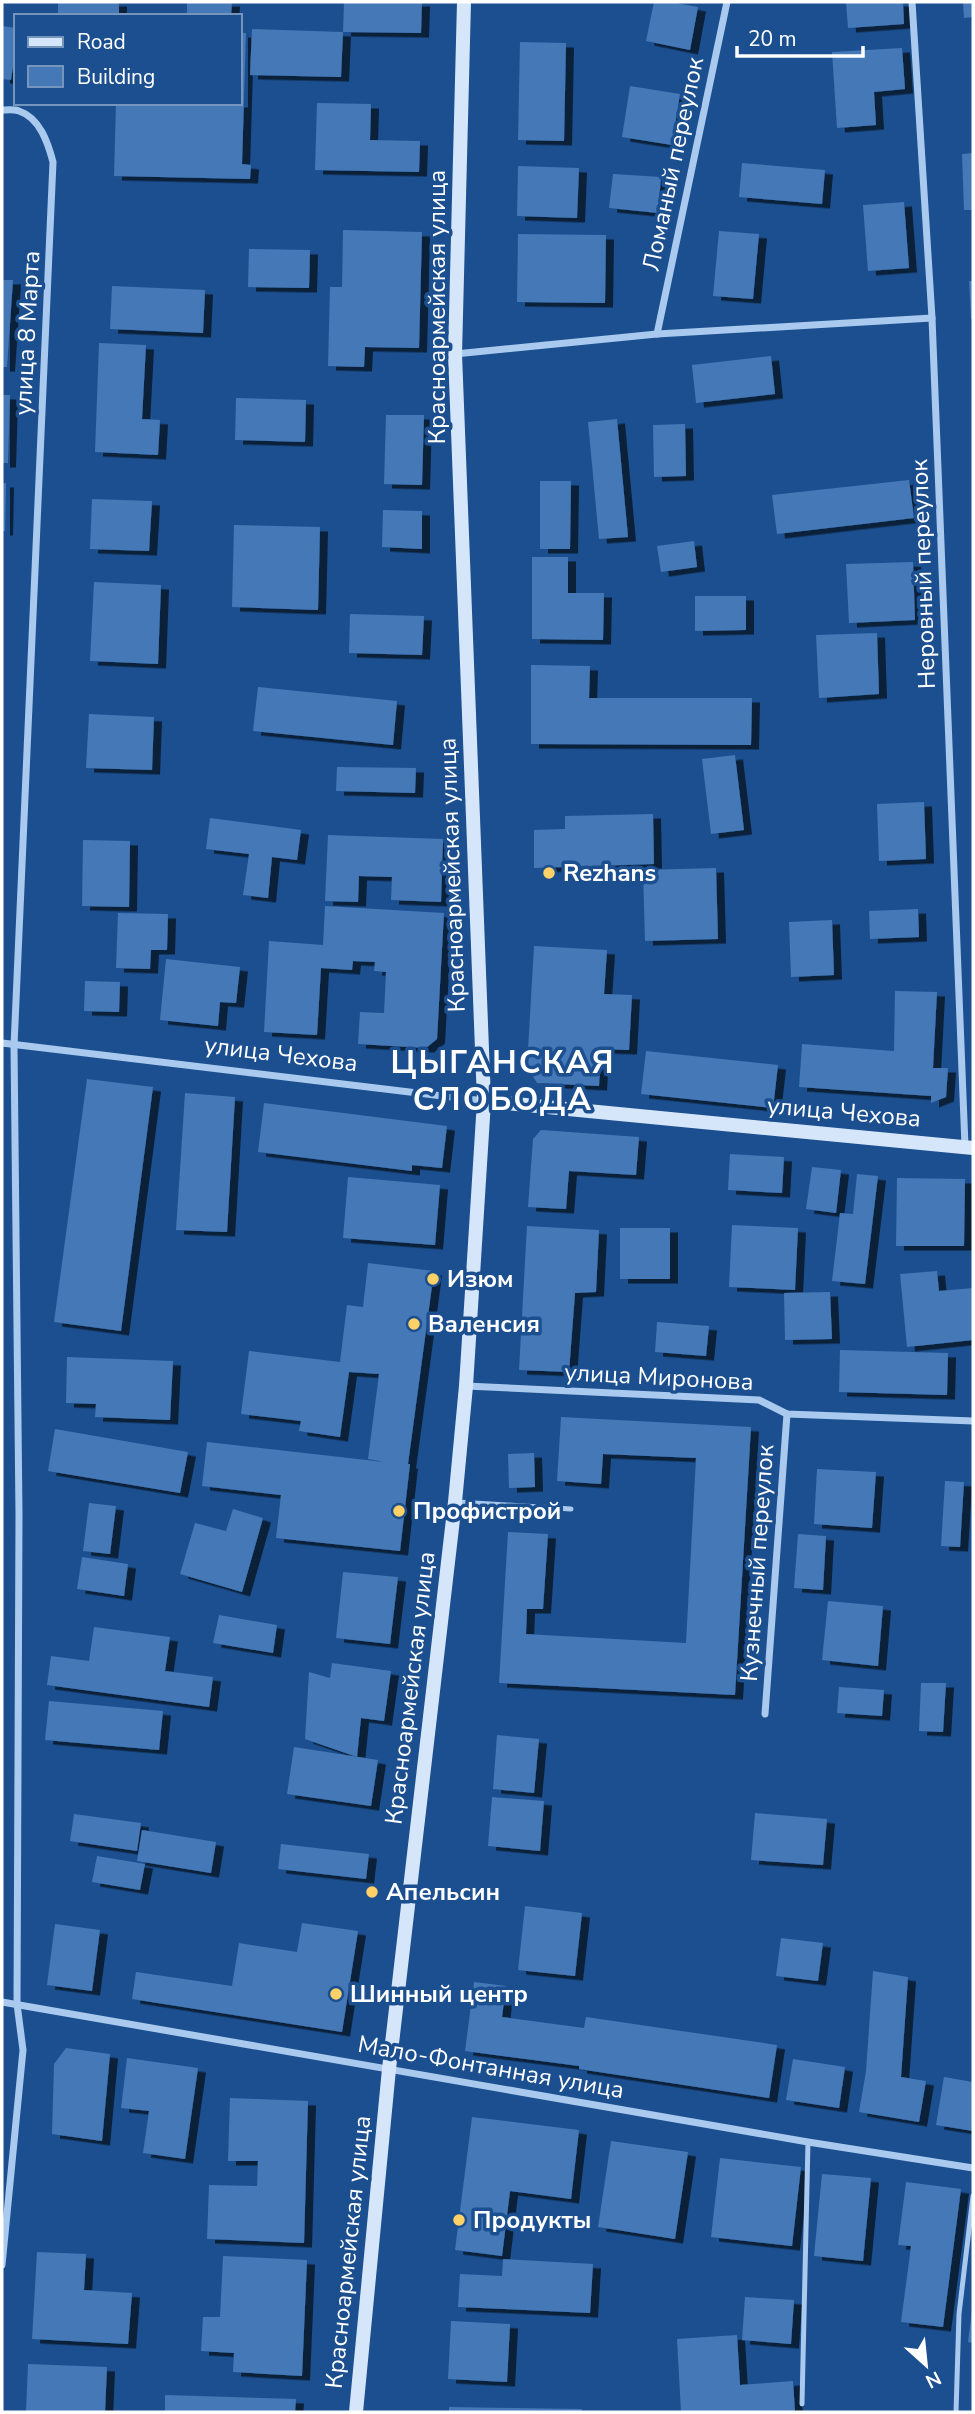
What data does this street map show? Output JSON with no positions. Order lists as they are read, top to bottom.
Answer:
{
  "streets": {
    "main road": ["Красноармейская улица", "улица Чехова"],
    "street": [
      "Ломаный переулок",
      "улица 8 Марта",
      "Неровный переулок",
      "улица Миронова",
      "Кузнечный переулок",
      "Мало-Фонтанная улица"
    ]
  },
  "crossings": [
    ["Красноармейская улица", "улица Чехова"],
    ["Красноармейская улица", "улица Миронова"],
    ["Красноармейская улица", "Мало-Фонтанная улица"],
    ["улица 8 Марта", "улица Чехова"],
    ["улица 8 Марта", "Мало-Фонтанная улица"],
    ["Неровный переулок", "улица Чехова"],
    ["улица Миронова", "Кузнечный переулок"]
  ],
  "districts": ["ЦЫГАНСКАЯ СЛОБОДА"],
  "places": [
    "Rezhans",
    "Изюм",
    "Валенсия",
    "Профистрой",
    "Апельсин",
    "Шинный центр",
    "Продукты"
  ],
  "legend": ["Road", "Building"],
  "scale_bar": "20 m",
  "north": "bottom right"
}
